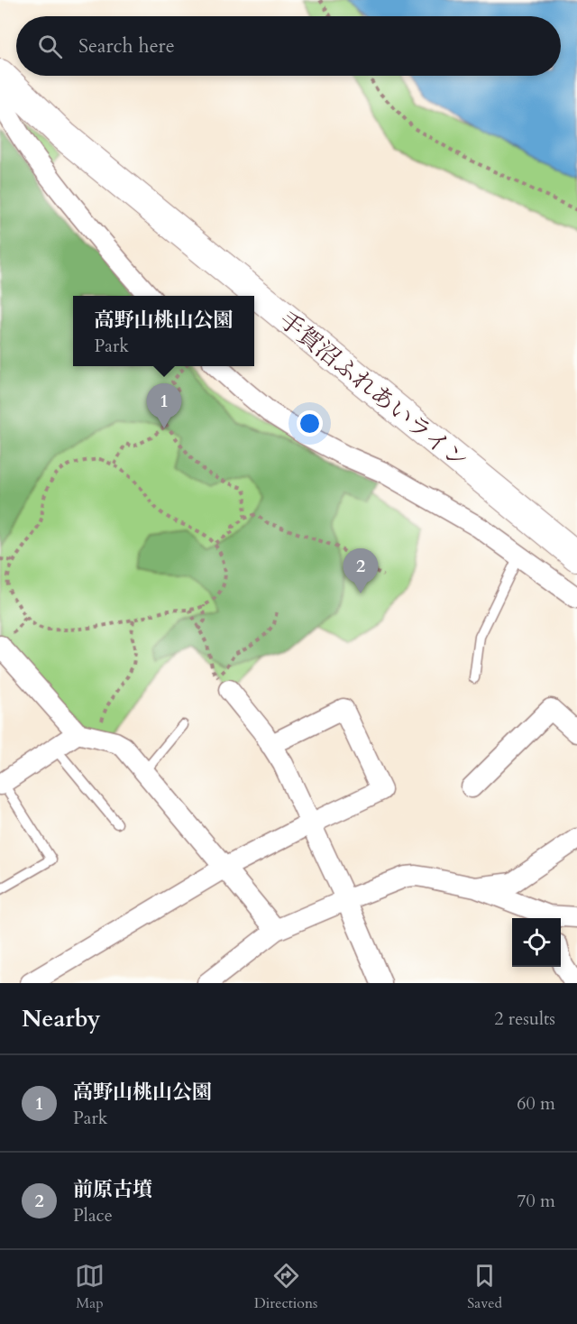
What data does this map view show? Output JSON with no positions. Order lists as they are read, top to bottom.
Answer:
{
  "streets": {
    "street": ["手賀沼ふれあいライン"]
  },
  "page": {
    "search": "Search here",
    "popup": ["高野山桃山公園", "Park"],
    "pins": ["1", "2"],
    "heading": ["Nearby", "2 results"],
    "list": [
      {
        "mark": "1",
        "name": "高野山桃山公園",
        "note": "Park",
        "value": "60 m"
      },
      {
        "mark": "2",
        "name": "前原古墳",
        "note": "Place",
        "value": "70 m"
      }
    ],
    "nav": ["Map", "Directions", "Saved"]
  }
}
